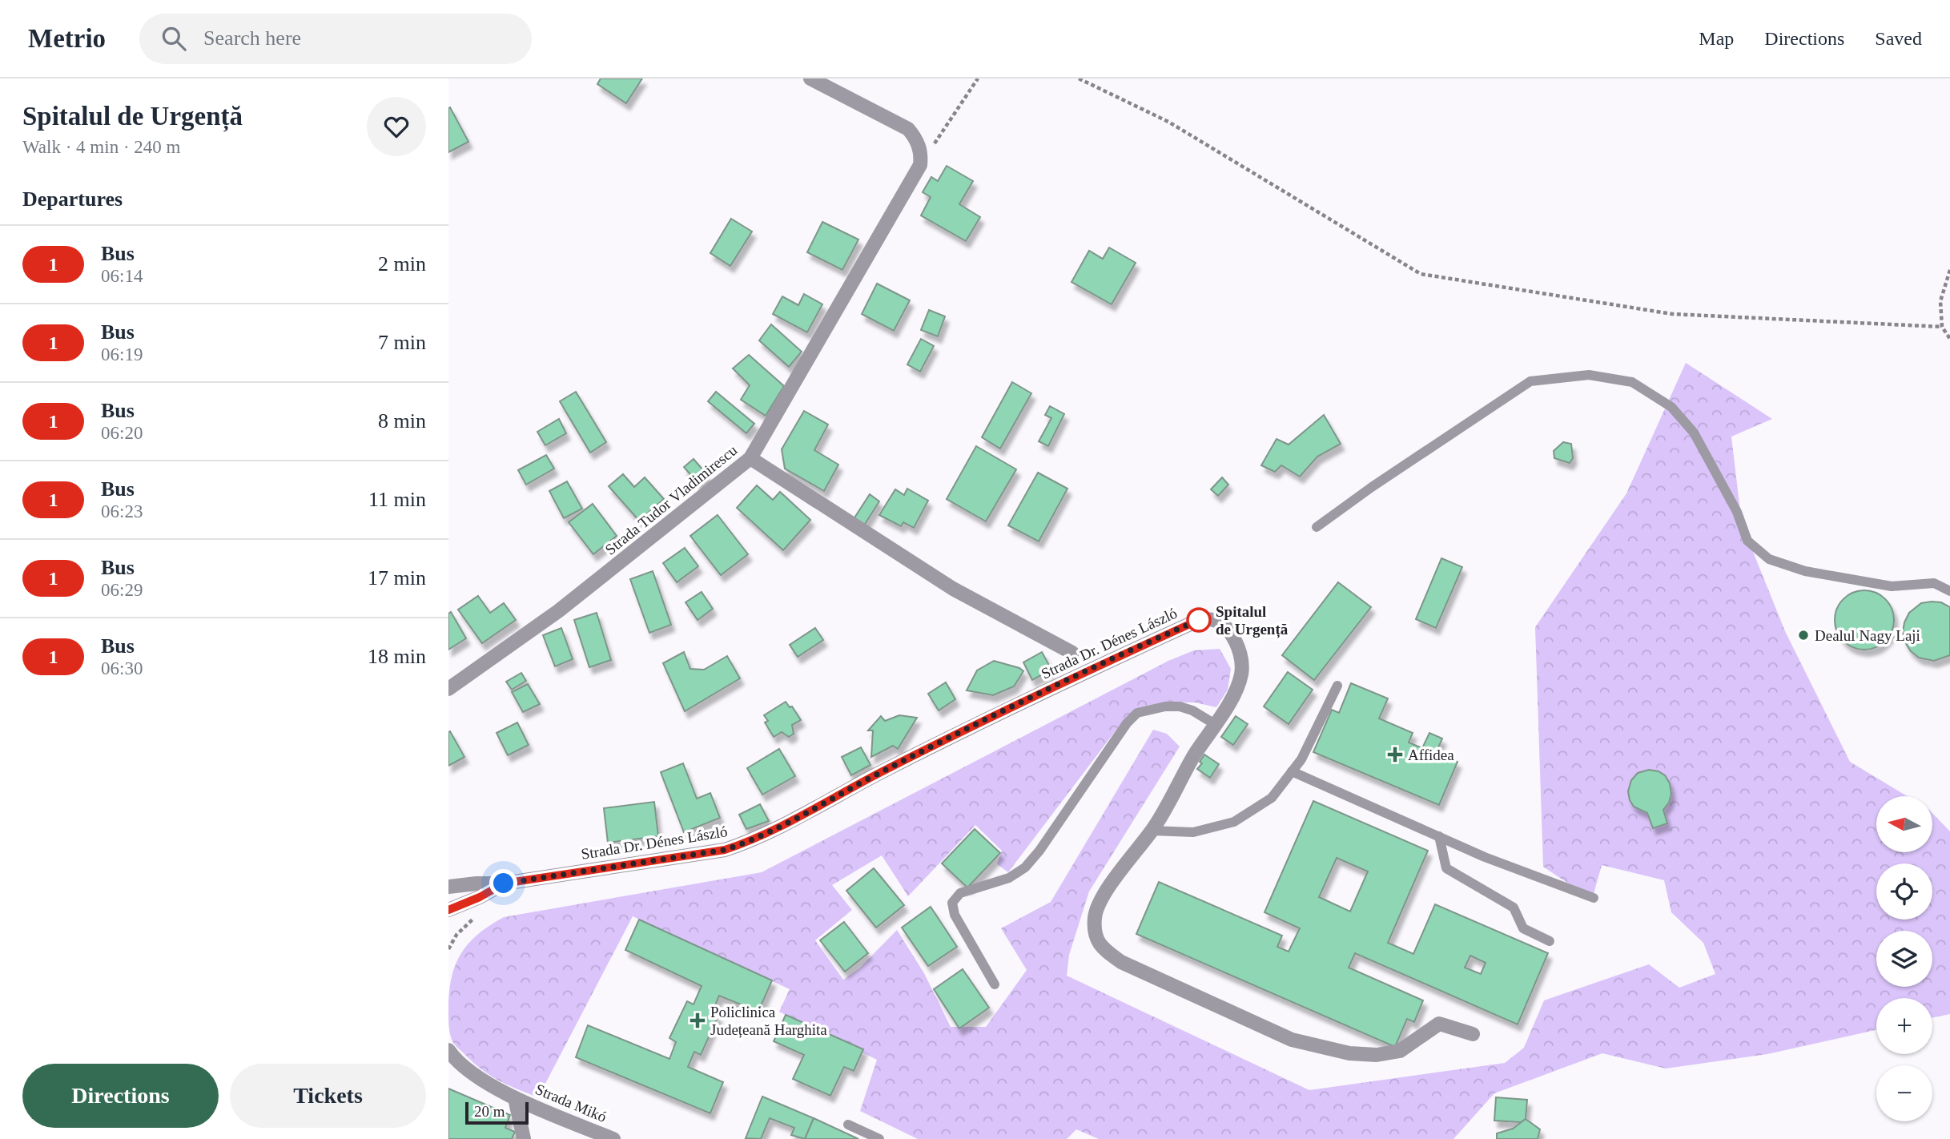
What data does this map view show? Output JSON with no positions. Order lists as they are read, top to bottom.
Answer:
{
  "streets": {
    "street": ["Strada Tudor Vladimirescu", "Strada Dr. Dénes László", "Strada Mikó"]
  },
  "places": {
    "other": ["Spitalul de Urgență", "Dealul Nagy Laji"],
    "health": ["Affidea", "Policlinica Județeană Harghita"]
  },
  "lines": ["bus line 1"],
  "scale_bar": "20 m",
  "north": "left",
  "page": {
    "header": "Metrio",
    "search": "Search here",
    "nav": ["Map", "Directions", "Saved"],
    "heading": [
      ["Spitalul de Urgență", "Walk · 4 min · 240 m"],
      "Departures"
    ],
    "list": [
      {
        "mark": "1",
        "name": "Bus",
        "note": "06:14",
        "value": "2 min"
      },
      {
        "mark": "1",
        "name": "Bus",
        "note": "06:19",
        "value": "7 min"
      },
      {
        "mark": "1",
        "name": "Bus",
        "note": "06:20",
        "value": "8 min"
      },
      {
        "mark": "1",
        "name": "Bus",
        "note": "06:23",
        "value": "11 min"
      },
      {
        "mark": "1",
        "name": "Bus",
        "note": "06:29",
        "value": "17 min"
      },
      {
        "mark": "1",
        "name": "Bus",
        "note": "06:30",
        "value": "18 min"
      }
    ],
    "map_buttons": ["+", "−"],
    "buttons": ["Directions", "Tickets"],
    "scale": "20 m"
  }
}
